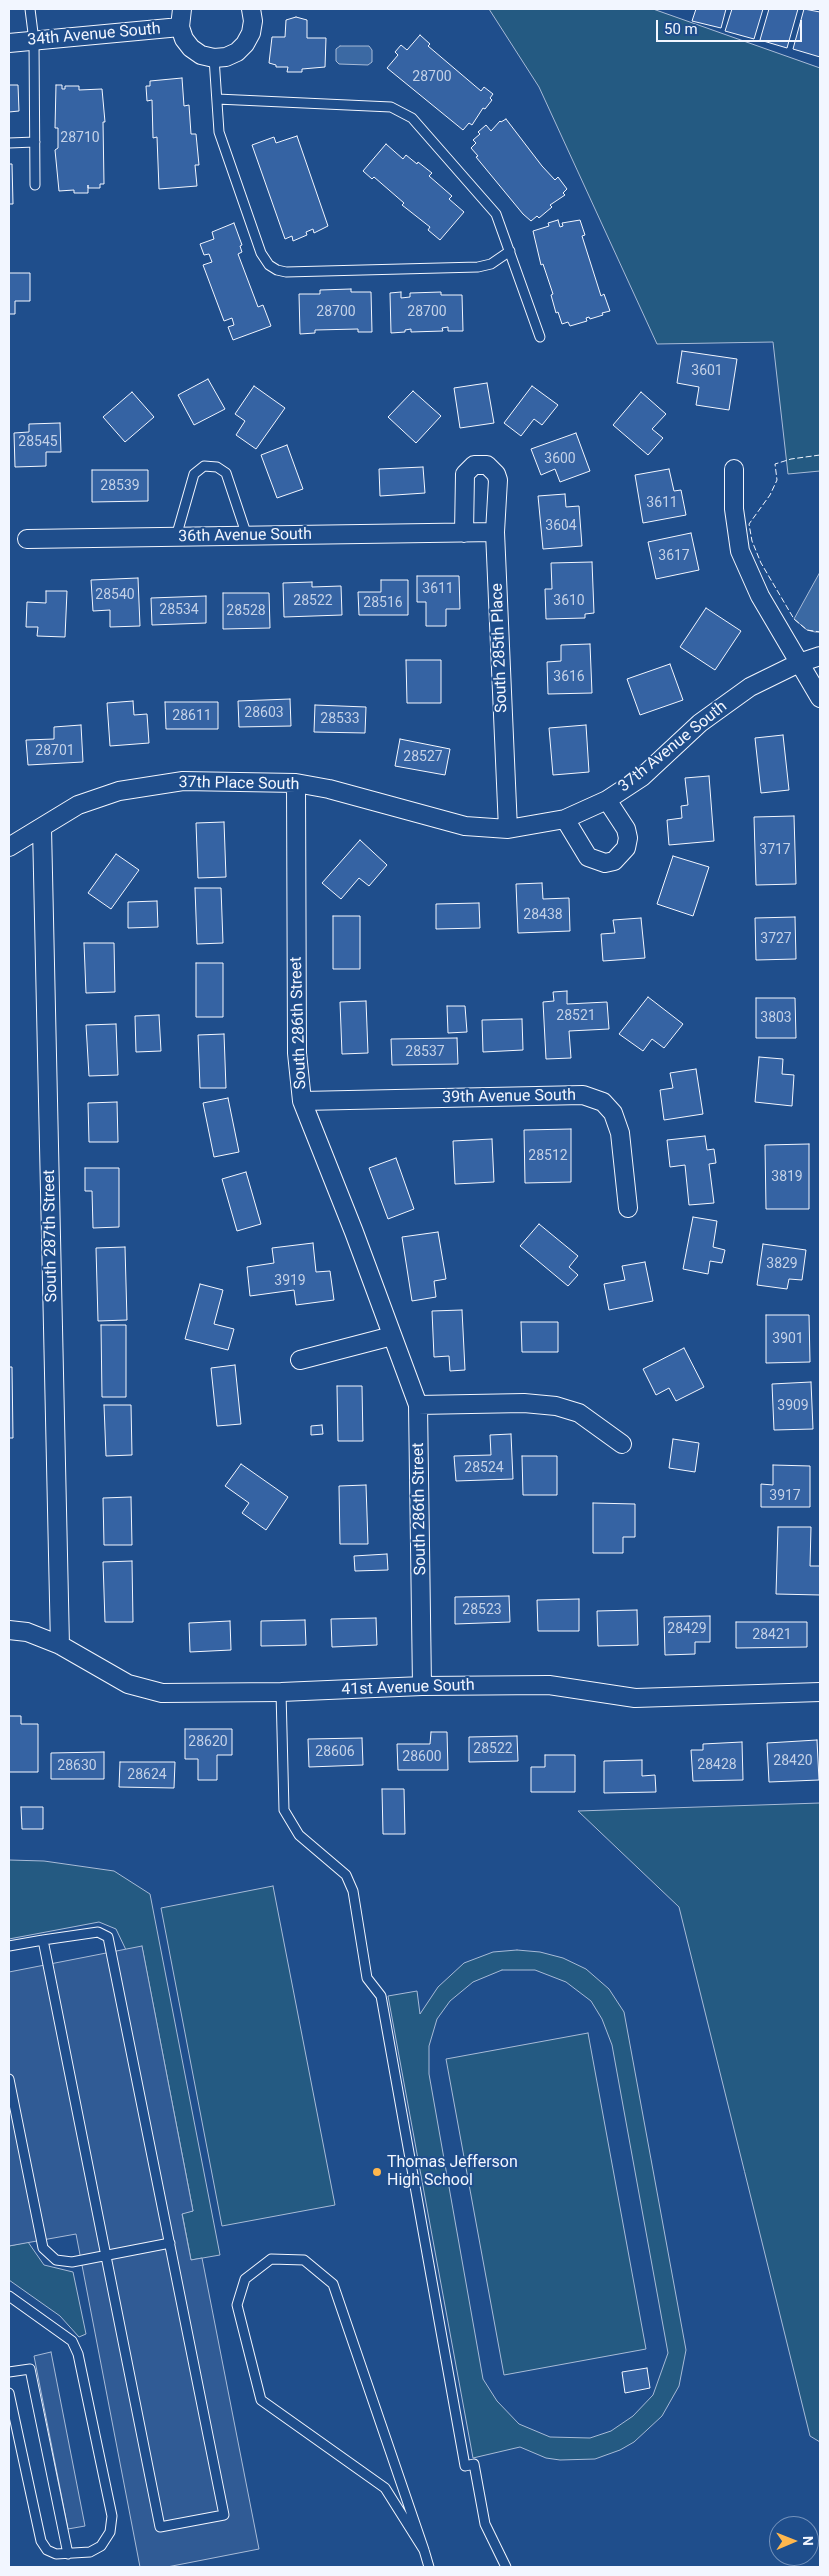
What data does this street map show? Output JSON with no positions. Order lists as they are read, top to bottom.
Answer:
{
  "streets": {
    "street": [
      "34th Avenue South",
      "36th Avenue South",
      "South 285th Place",
      "37th Avenue South",
      "37th Place South",
      "South 286th Street",
      "39th Avenue South",
      "South 287th Street",
      "41st Avenue South"
    ]
  },
  "crossings": [
    ["36th Avenue South", "South 285th Place"],
    ["South 285th Place", "37th Avenue South"],
    ["South 285th Place", "37th Place South"],
    ["37th Avenue South", "37th Place South"],
    ["37th Place South", "South 286th Street"],
    ["37th Place South", "South 287th Street"],
    ["South 286th Street", "39th Avenue South"],
    ["South 286th Street", "41st Avenue South"],
    ["South 287th Street", "41st Avenue South"]
  ],
  "places": ["Thomas Jefferson High School"],
  "house_numbers": [
    "28700",
    "28710",
    "28700",
    "28700",
    "3601",
    "28545",
    "3600",
    "28539",
    "3611",
    "3604",
    "3617",
    "3611",
    "28540",
    "28522",
    "3610",
    "28516",
    "28534",
    "28528",
    "3616",
    "28603",
    "28611",
    "28533",
    "28701",
    "28527",
    "3717",
    "28438",
    "3727",
    "28521",
    "3803",
    "28537",
    "28512",
    "3819",
    "3829",
    "3919",
    "3901",
    "3909",
    "28524",
    "3917",
    "28523",
    "28429",
    "28421",
    "28620",
    "28522",
    "28606",
    "28600",
    "28420",
    "28428",
    "28630",
    "28624"
  ],
  "scale_bar": "50 m",
  "north": "right"
}
